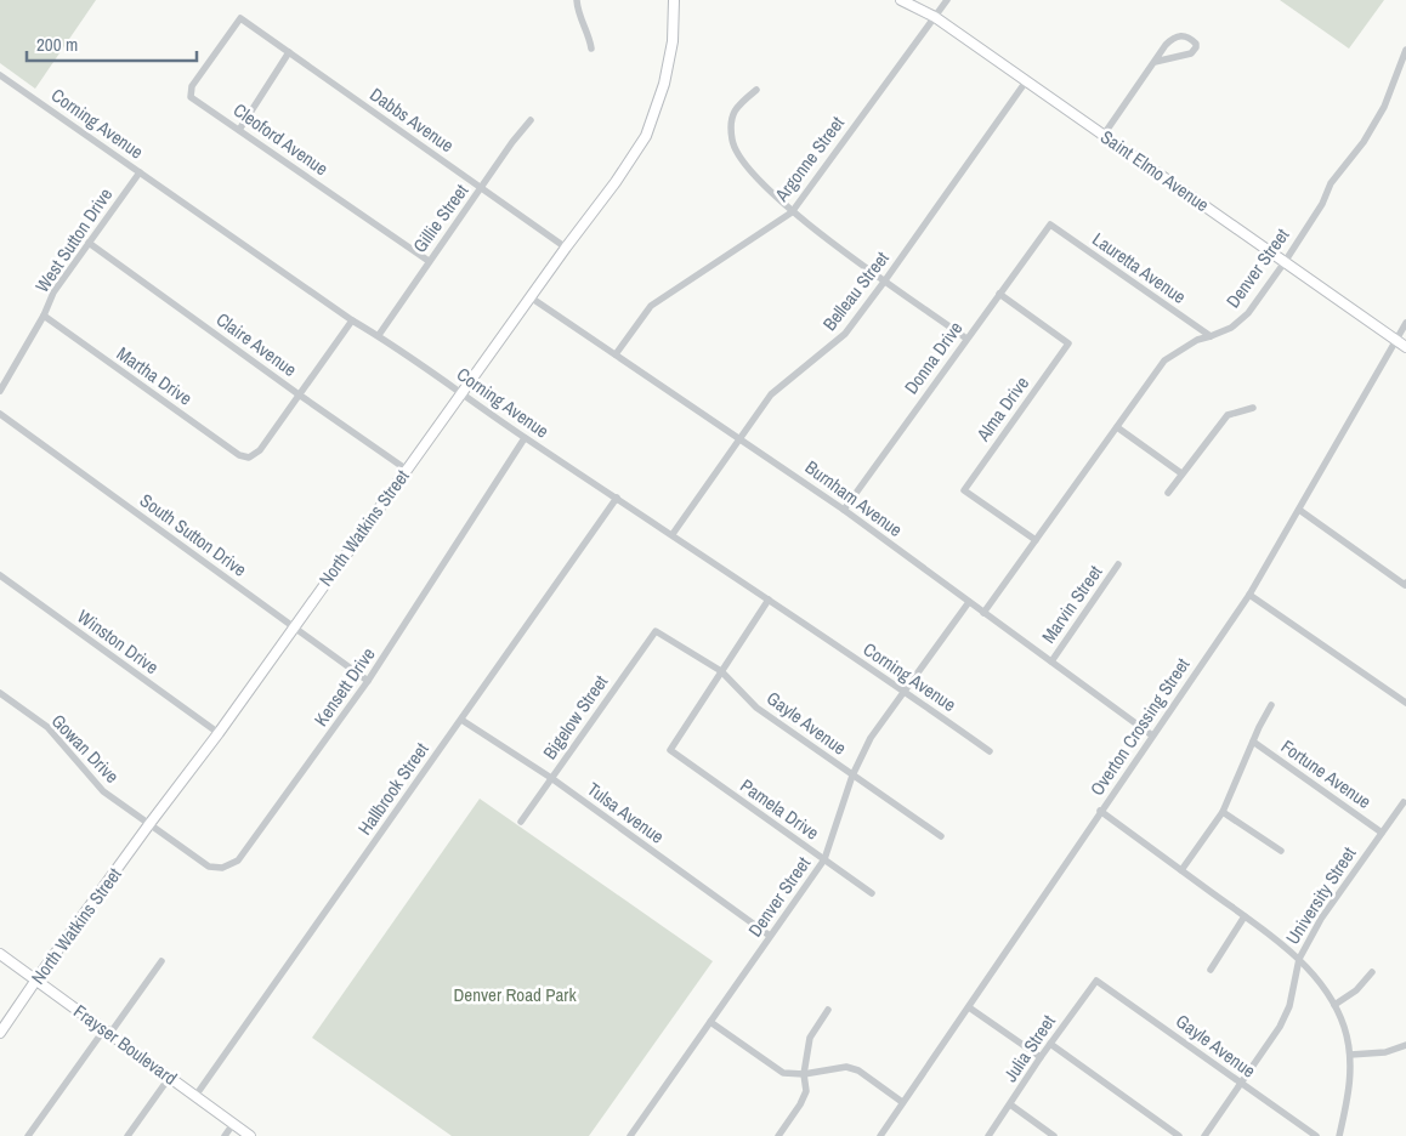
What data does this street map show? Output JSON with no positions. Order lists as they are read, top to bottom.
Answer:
{
  "streets": {
    "main road": ["Saint Elmo Avenue", "North Watkins Street", "Frayser Boulevard"],
    "street": [
      "Dabbs Avenue",
      "Corning Avenue",
      "Cleoford Avenue",
      "Argonne Street",
      "Gillie Street",
      "West Sutton Drive",
      "Lauretta Avenue",
      "Denver Street",
      "Belleau Street",
      "Claire Avenue",
      "Donna Drive",
      "Martha Drive",
      "Alma Drive",
      "Burnham Avenue",
      "South Sutton Drive",
      "Marvin Street",
      "Winston Drive",
      "Kensett Drive",
      "Bigelow Street",
      "Gayle Avenue",
      "Overton Crossing Street",
      "Gowan Drive",
      "Fortune Avenue",
      "Hallbrook Street",
      "Pamela Drive",
      "Tulsa Avenue",
      "University Street",
      "Julia Street"
    ]
  },
  "crossings": [
    ["Dabbs Avenue", "Cleoford Avenue"],
    ["Dabbs Avenue", "Gillie Street"],
    ["Dabbs Avenue", "North Watkins Street"],
    ["Corning Avenue", "Gillie Street"],
    ["Corning Avenue", "West Sutton Drive"],
    ["Corning Avenue", "Denver Street"],
    ["Corning Avenue", "Belleau Street"],
    ["Corning Avenue", "North Watkins Street"],
    ["Corning Avenue", "Kensett Drive"],
    ["Corning Avenue", "Hallbrook Street"],
    ["Cleoford Avenue", "Gillie Street"],
    ["Argonne Street", "Saint Elmo Avenue"],
    ["Argonne Street", "Burnham Avenue"],
    ["Saint Elmo Avenue", "Denver Street"],
    ["Saint Elmo Avenue", "Belleau Street"],
    ["Saint Elmo Avenue", "Overton Crossing Street"],
    ["West Sutton Drive", "Claire Avenue"],
    ["West Sutton Drive", "Martha Drive"],
    ["Lauretta Avenue", "Denver Street"],
    ["Lauretta Avenue", "Donna Drive"],
    ["Denver Street", "Alma Drive"],
    ["Denver Street", "Burnham Avenue"],
    ["Denver Street", "Gayle Avenue"],
    ["Denver Street", "Pamela Drive"],
    ["Denver Street", "Tulsa Avenue"],
    ["Belleau Street", "Burnham Avenue"],
    ["Claire Avenue", "Martha Drive"],
    ["Claire Avenue", "North Watkins Street"],
    ["Donna Drive", "Alma Drive"],
    ["Donna Drive", "Burnham Avenue"],
    ["Burnham Avenue", "North Watkins Street"],
    ["Burnham Avenue", "Marvin Street"],
    ["Burnham Avenue", "Overton Crossing Street"],
    ["North Watkins Street", "South Sutton Drive"],
    ["North Watkins Street", "Winston Drive"],
    ["North Watkins Street", "Kensett Drive"],
    ["North Watkins Street", "Gowan Drive"],
    ["North Watkins Street", "Frayser Boulevard"],
    ["South Sutton Drive", "Kensett Drive"],
    ["Kensett Drive", "Gowan Drive"],
    ["Bigelow Street", "Gayle Avenue"],
    ["Bigelow Street", "Tulsa Avenue"],
    ["Gayle Avenue", "Pamela Drive"],
    ["Gayle Avenue", "University Street"],
    ["Gayle Avenue", "Julia Street"],
    ["Fortune Avenue", "University Street"],
    ["Hallbrook Street", "Tulsa Avenue"],
    ["Hallbrook Street", "Frayser Boulevard"]
  ],
  "parks": ["Denver Road Park"],
  "scale_bar": "200 m"
}
